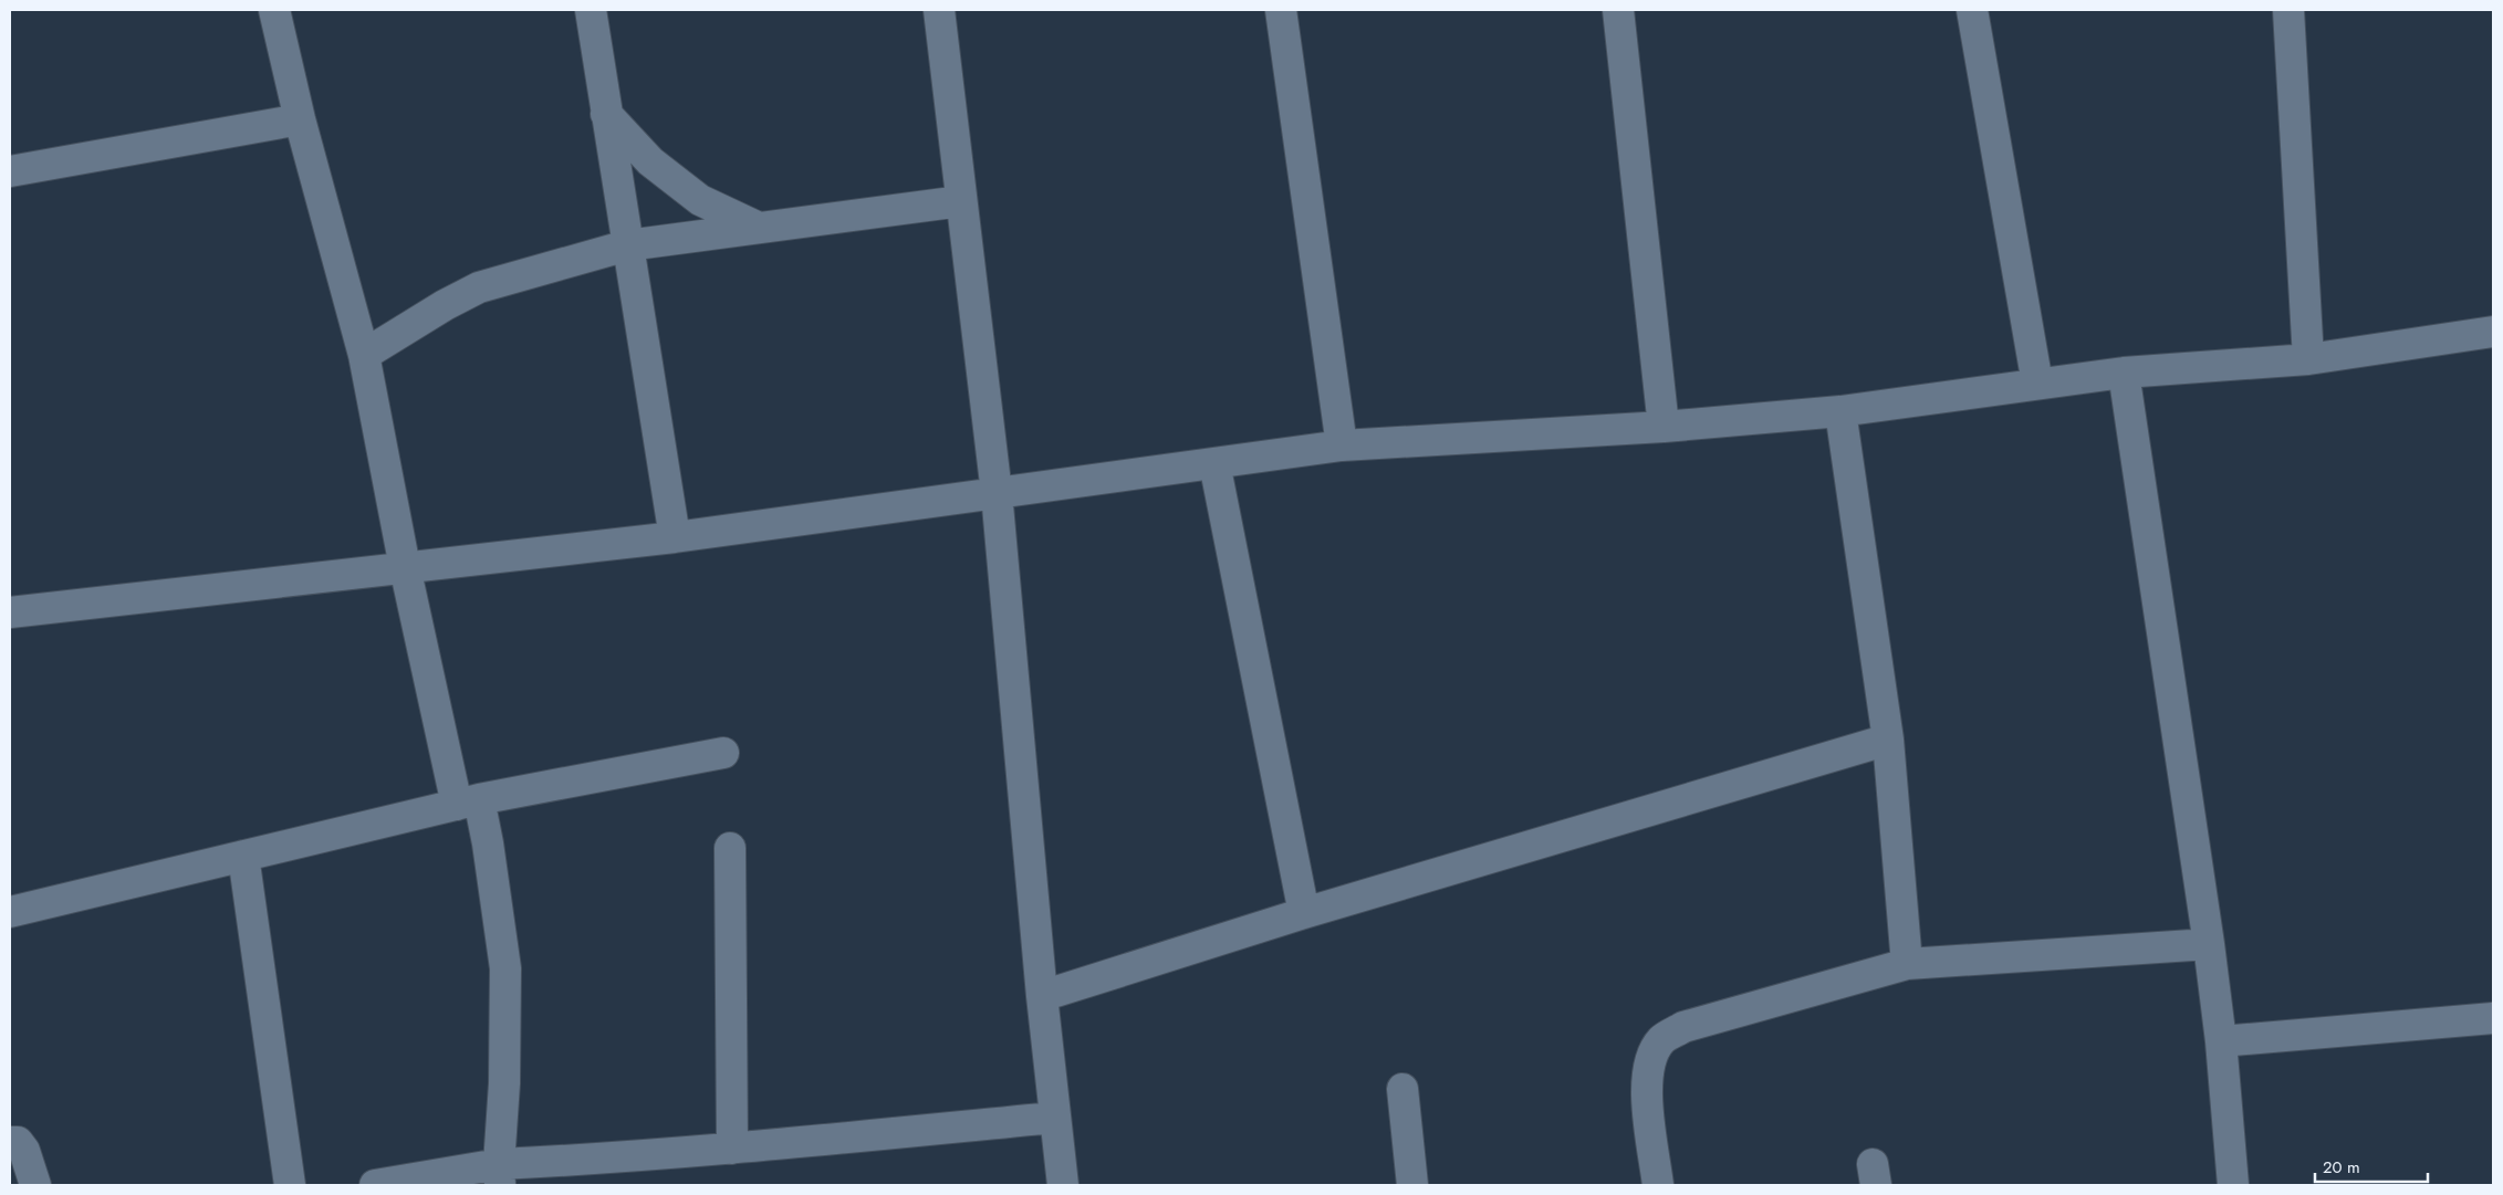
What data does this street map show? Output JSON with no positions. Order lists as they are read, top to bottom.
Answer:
{
  "scale_bar": "20 m"
}
